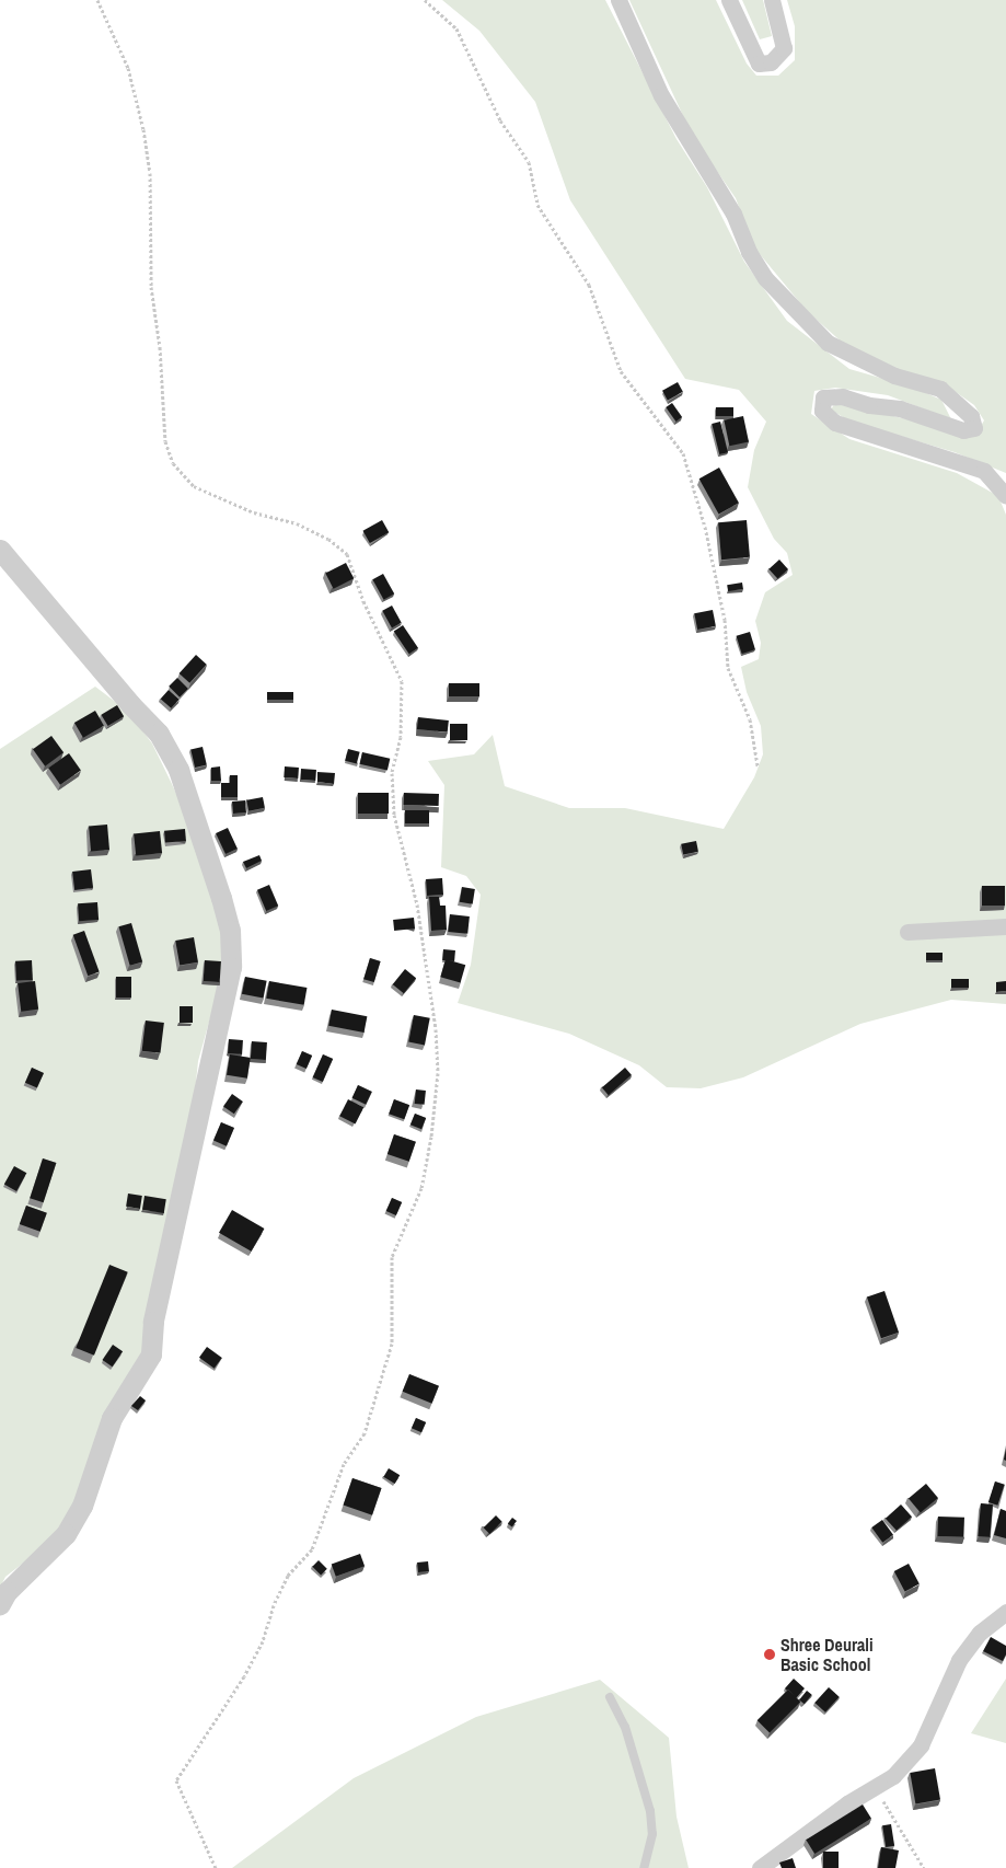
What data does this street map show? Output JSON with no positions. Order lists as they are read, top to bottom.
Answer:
{
  "places": ["Shree Deurali Basic School"]
}
